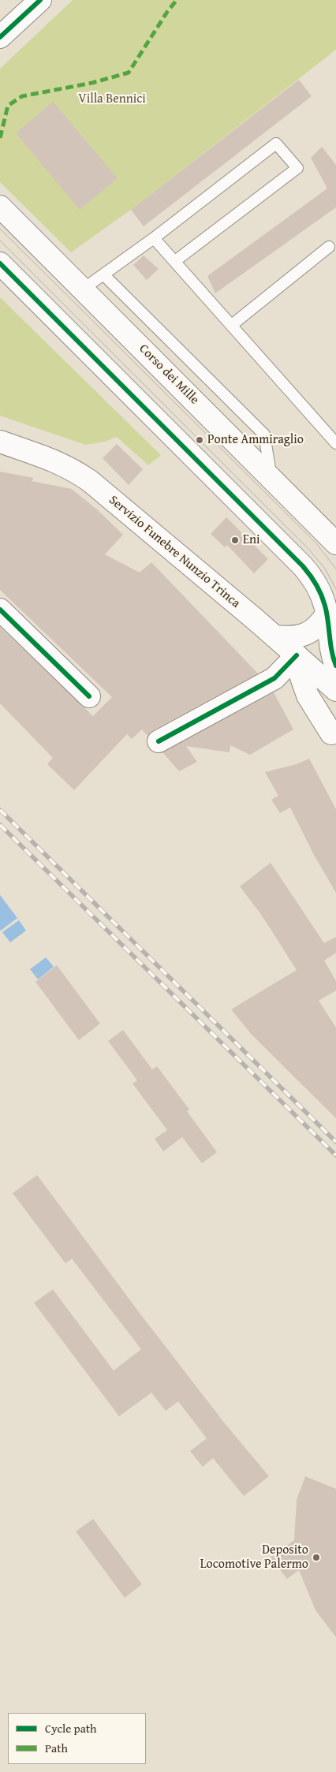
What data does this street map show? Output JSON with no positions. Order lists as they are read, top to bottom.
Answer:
{
  "streets": {
    "street": ["Corso dei Mille", "Servizio Funebre Nunzio Trinca"]
  },
  "parks": ["Villa Bennici"],
  "places": ["Ponte Ammiraglio", "Eni", "Deposito Locomotive Palermo"],
  "legend": ["Cycle path", "Path"]
}
